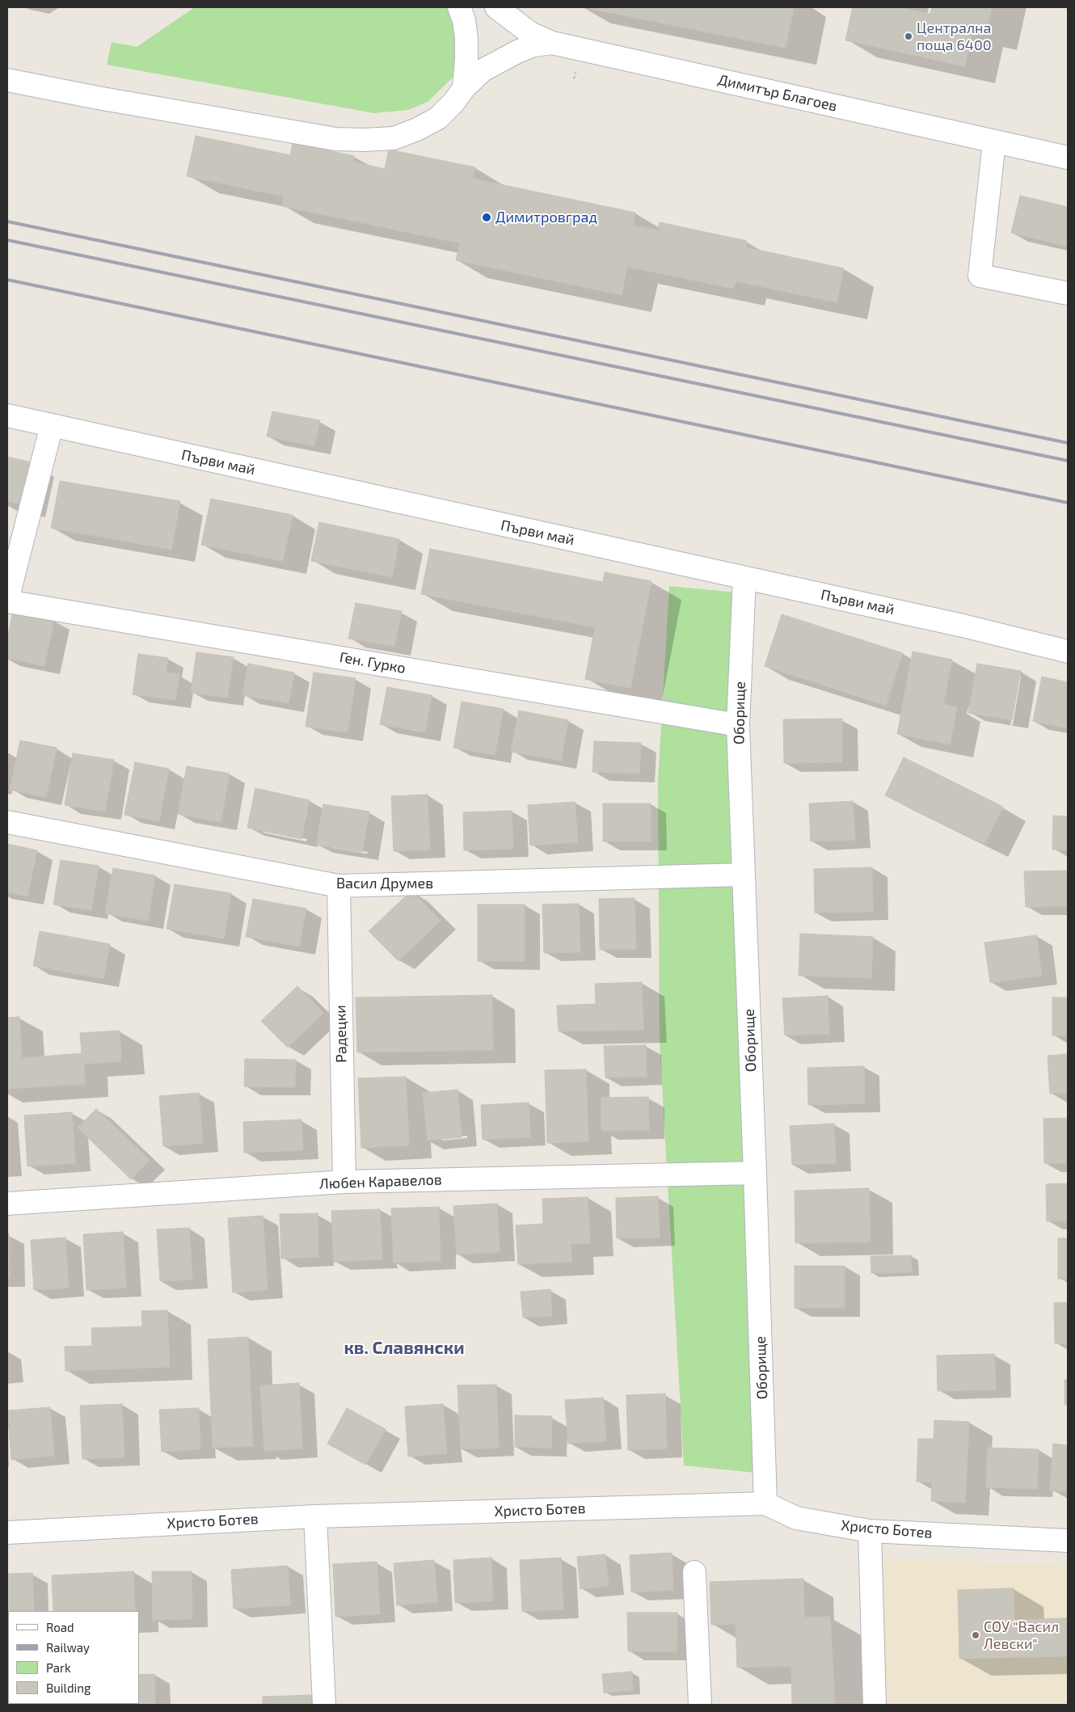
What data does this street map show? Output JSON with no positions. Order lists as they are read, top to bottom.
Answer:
{
  "streets": {
    "street": [
      "Димитър Благоев",
      "Първи май",
      "Ген. Гурко",
      "Оборище",
      "Васил Друмев",
      "Радецки",
      "Любен Каравелов",
      "Христо Ботев"
    ]
  },
  "crossings": [
    ["Първи май", "Оборище"],
    ["Ген. Гурко", "Оборище"],
    ["Оборище", "Васил Друмев"],
    ["Оборище", "Любен Каравелов"],
    ["Оборище", "Христо Ботев"],
    ["Васил Друмев", "Радецки"],
    ["Радецки", "Любен Каравелов"]
  ],
  "districts": ["кв. Славянски"],
  "places": ["Централна поща 6400", "Димитровград", "СОУ \"Васил Левски\""],
  "legend": [
    "Road",
    "Railway",
    "Park",
    "Building"
  ]
}
